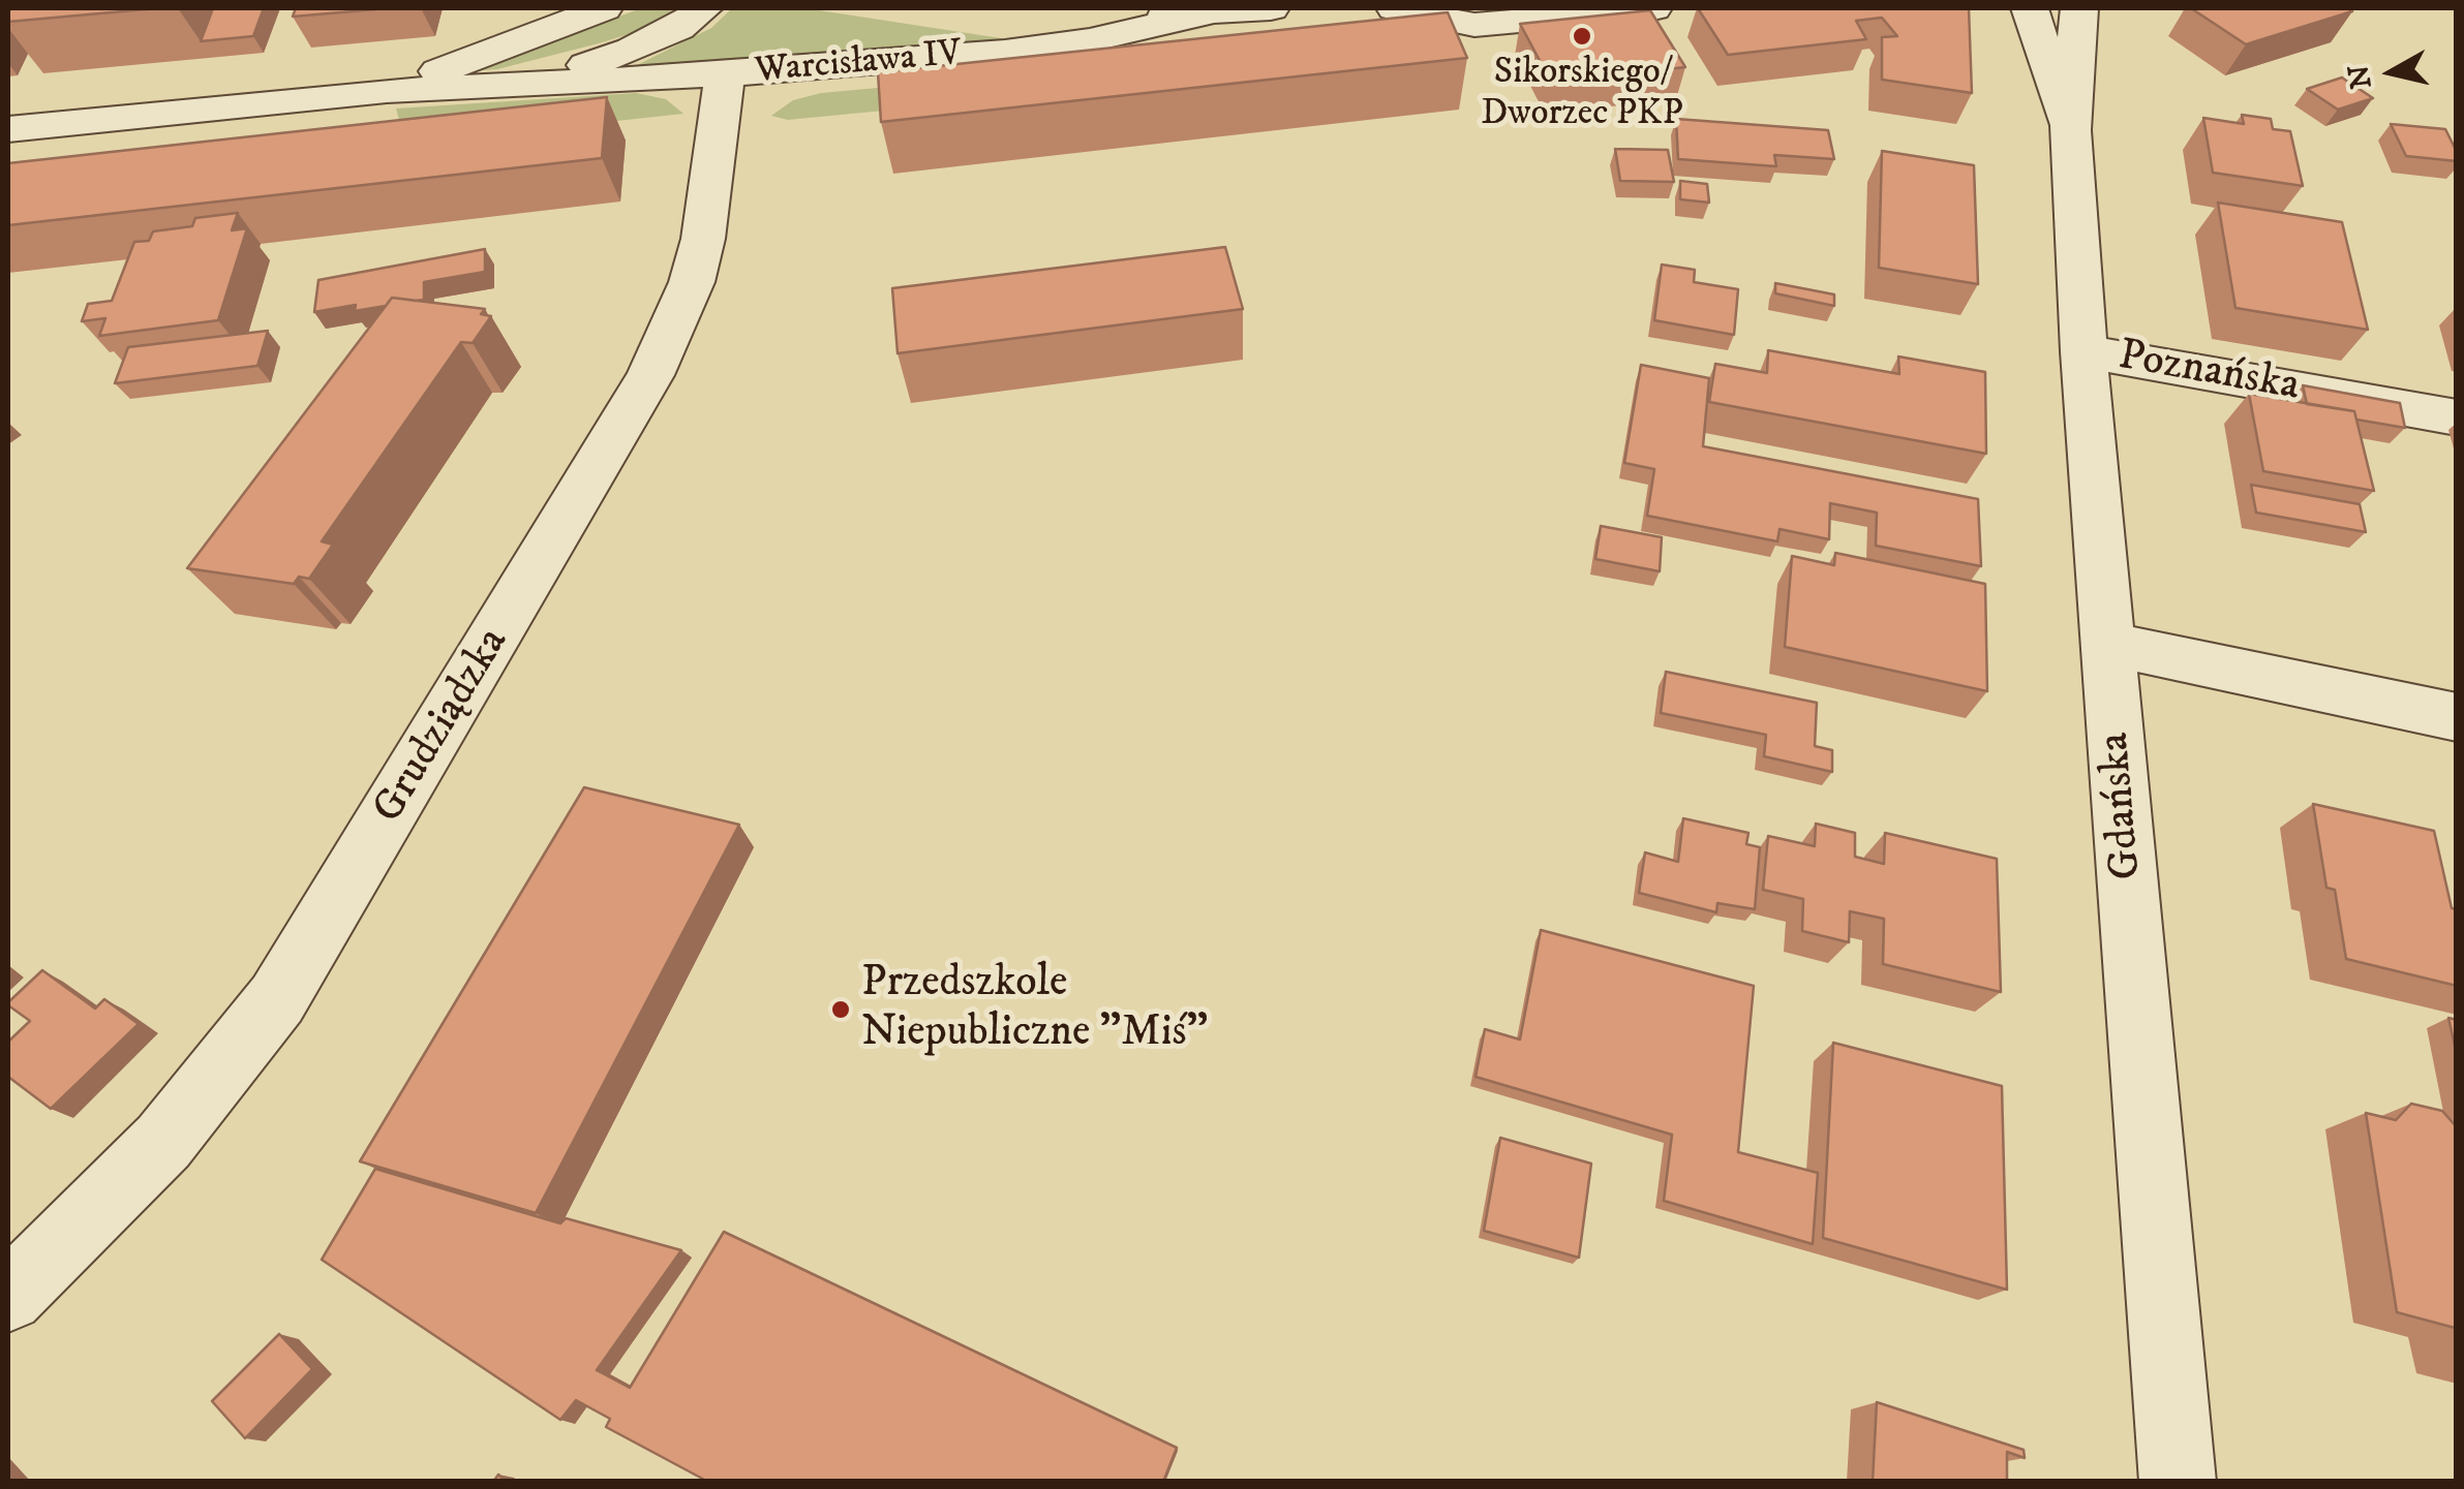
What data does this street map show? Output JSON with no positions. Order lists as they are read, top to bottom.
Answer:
{
  "streets": {
    "street": [
      "Warcisława IV",
      "Poznańska",
      "Grudziądzka",
      "Gdańska"
    ]
  },
  "crossings": [
    ["Warcisława IV", "Grudziądzka"],
    ["Poznańska", "Gdańska"]
  ],
  "places": ["Sikorskiego/ Dworzec PKP", "Przedszkole Niepubliczne \"Miś\""],
  "north": "left"
}
